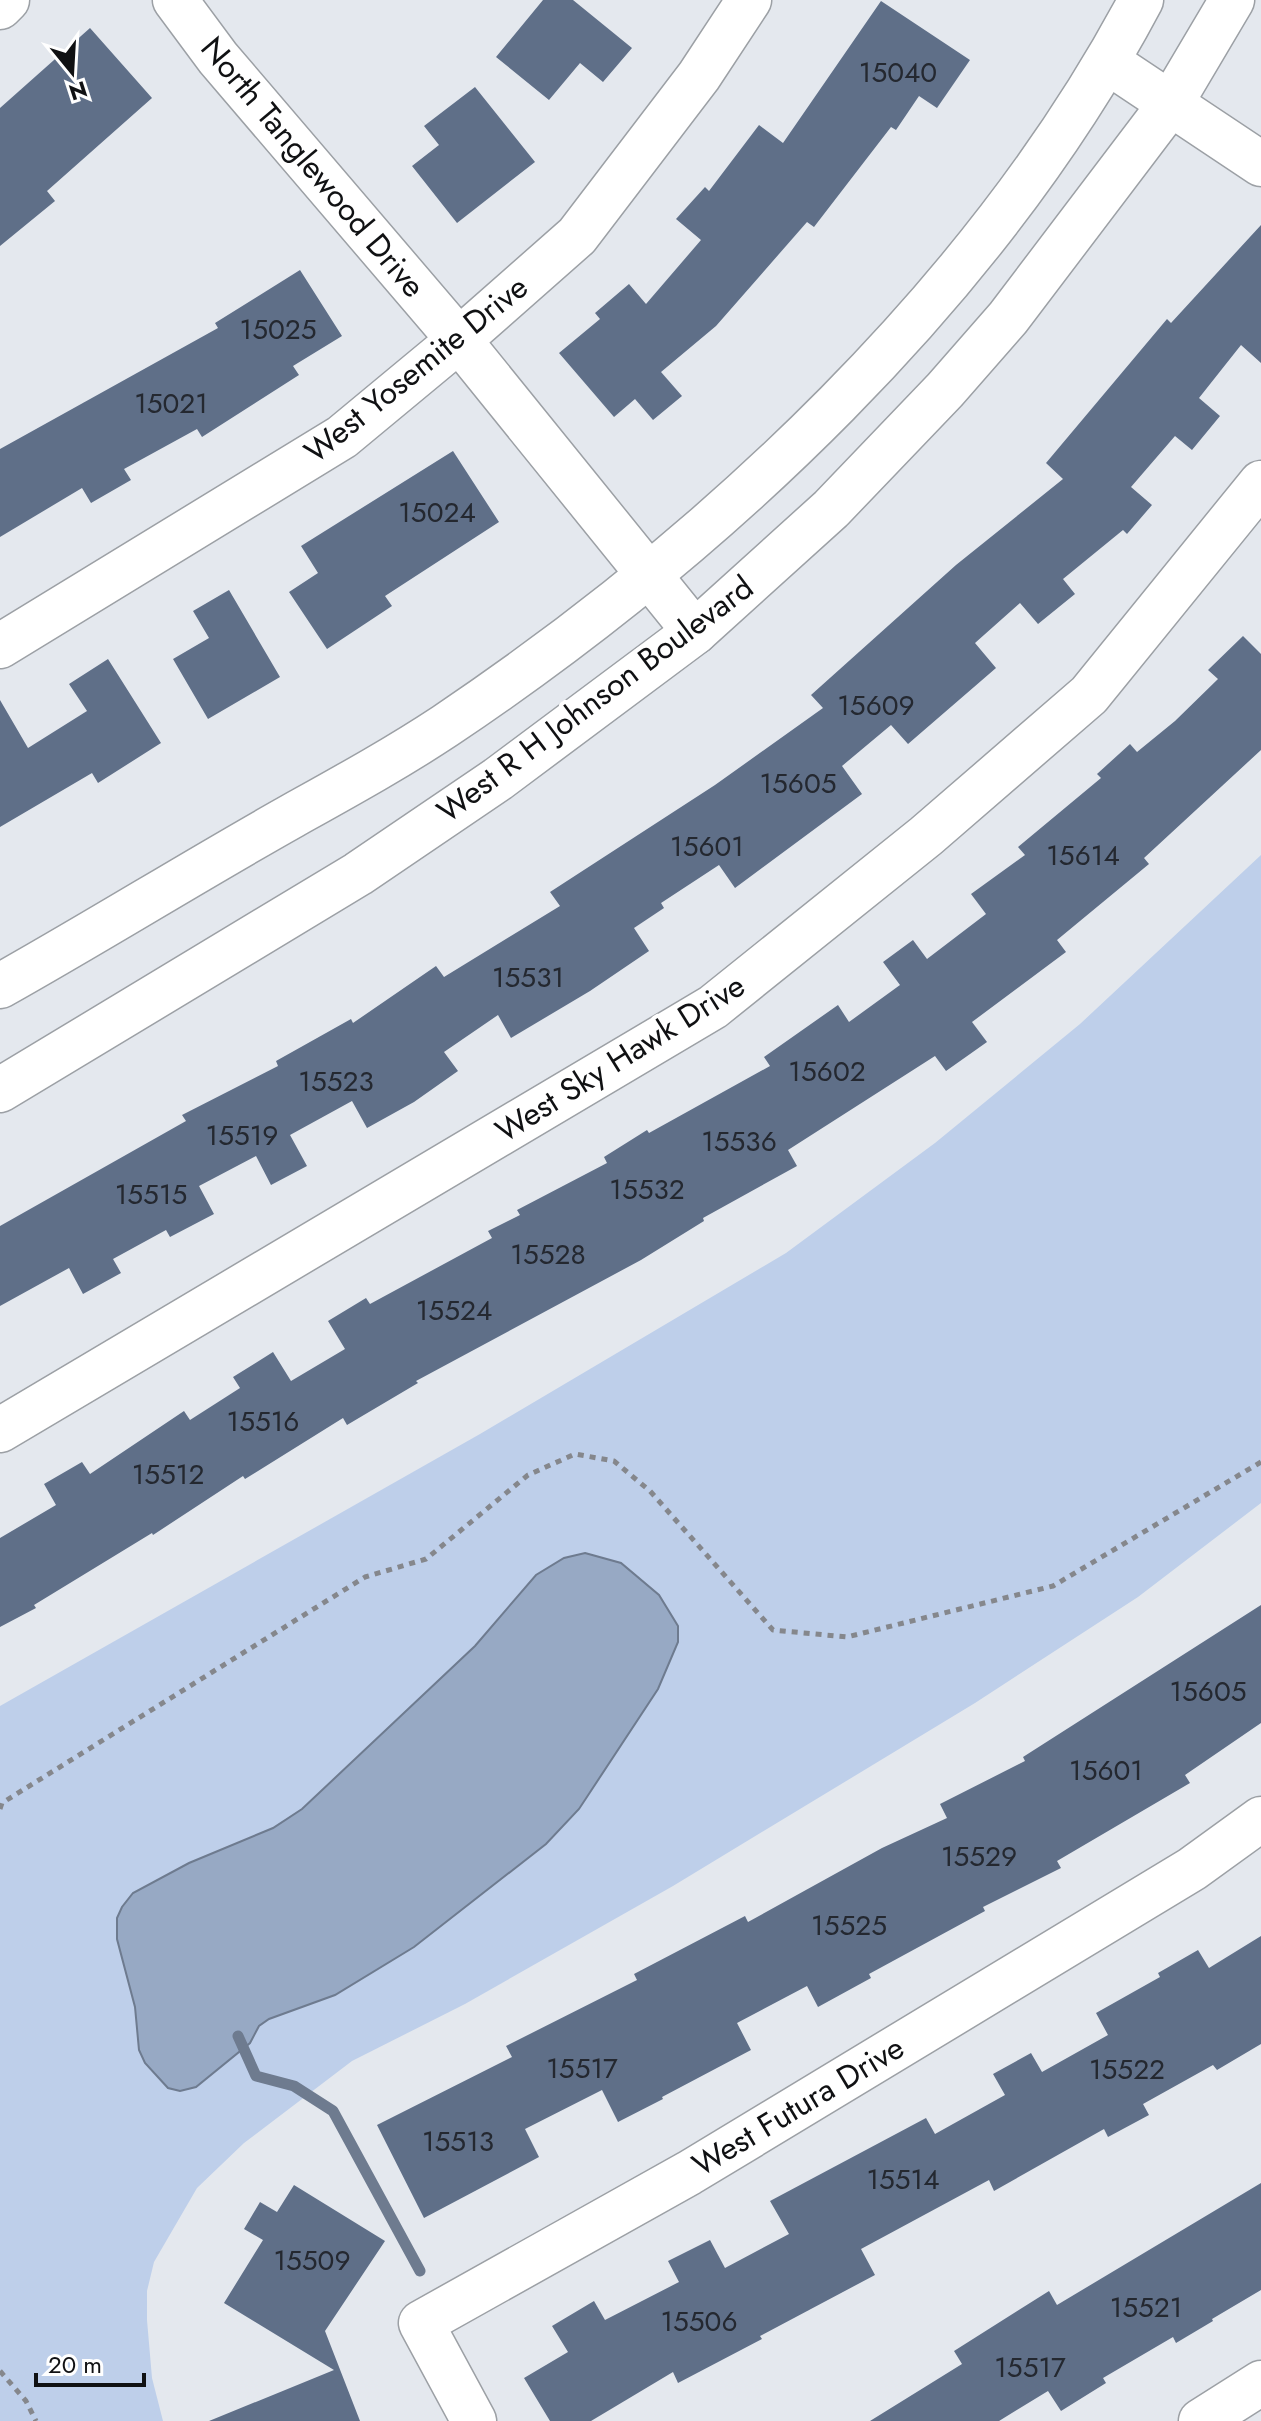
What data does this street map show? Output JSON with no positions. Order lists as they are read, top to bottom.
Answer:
{
  "streets": {
    "street": [
      "North Tanglewood Drive",
      "West Yosemite Drive",
      "West R H Johnson Boulevard",
      "West Sky Hawk Drive",
      "West Futura Drive"
    ]
  },
  "crossings": [
    ["North Tanglewood Drive", "West Yosemite Drive"],
    ["North Tanglewood Drive", "West R H Johnson Boulevard"]
  ],
  "house_numbers": [
    "15040",
    "15025",
    "15021",
    "15024",
    "15609",
    "15605",
    "15601",
    "15614",
    "15531",
    "15602",
    "15523",
    "15519",
    "15536",
    "15532",
    "15515",
    "15528",
    "15524",
    "15516",
    "15512",
    "15605",
    "15601",
    "15529",
    "15525",
    "15517",
    "15522",
    "15513",
    "15514",
    "15509",
    "15521",
    "15506",
    "15517"
  ],
  "scale_bar": "20 m",
  "north": "bottom"
}
